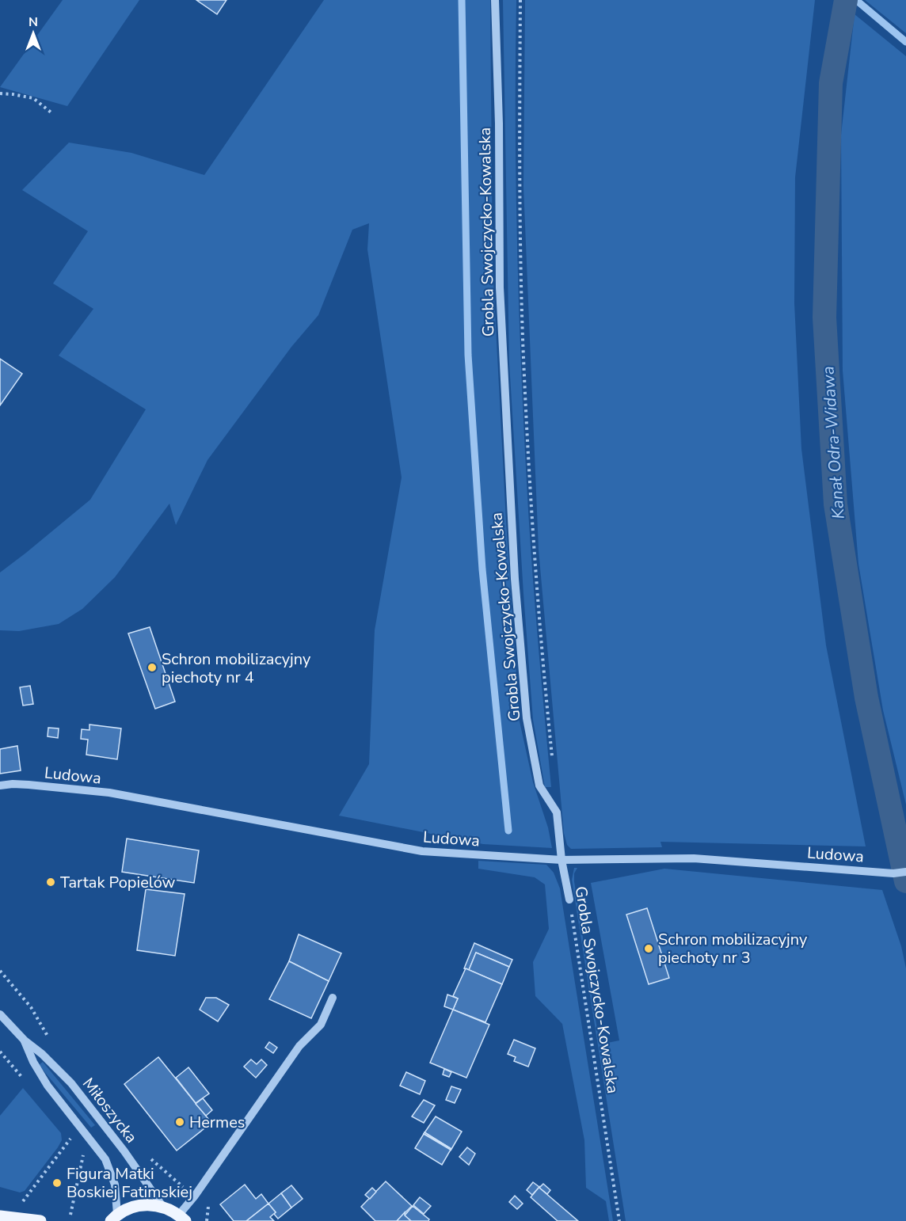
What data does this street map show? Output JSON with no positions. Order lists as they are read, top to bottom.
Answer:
{
  "streets": {
    "street": ["Grobla Swojczycko-Kowalska", "Ludowa", "Miłoszycka"]
  },
  "crossings": [
    ["Grobla Swojczycko-Kowalska", "Ludowa"]
  ],
  "water": ["Kanał Odra-Widawa"],
  "places": [
    "Schron mobilizacyjny piechoty nr 4",
    "Tartak Popielów",
    "Schron mobilizacyjny piechoty nr 3",
    "Hermes",
    "Figura Matki Boskiej Fatimskiej"
  ],
  "north": "top"
}
